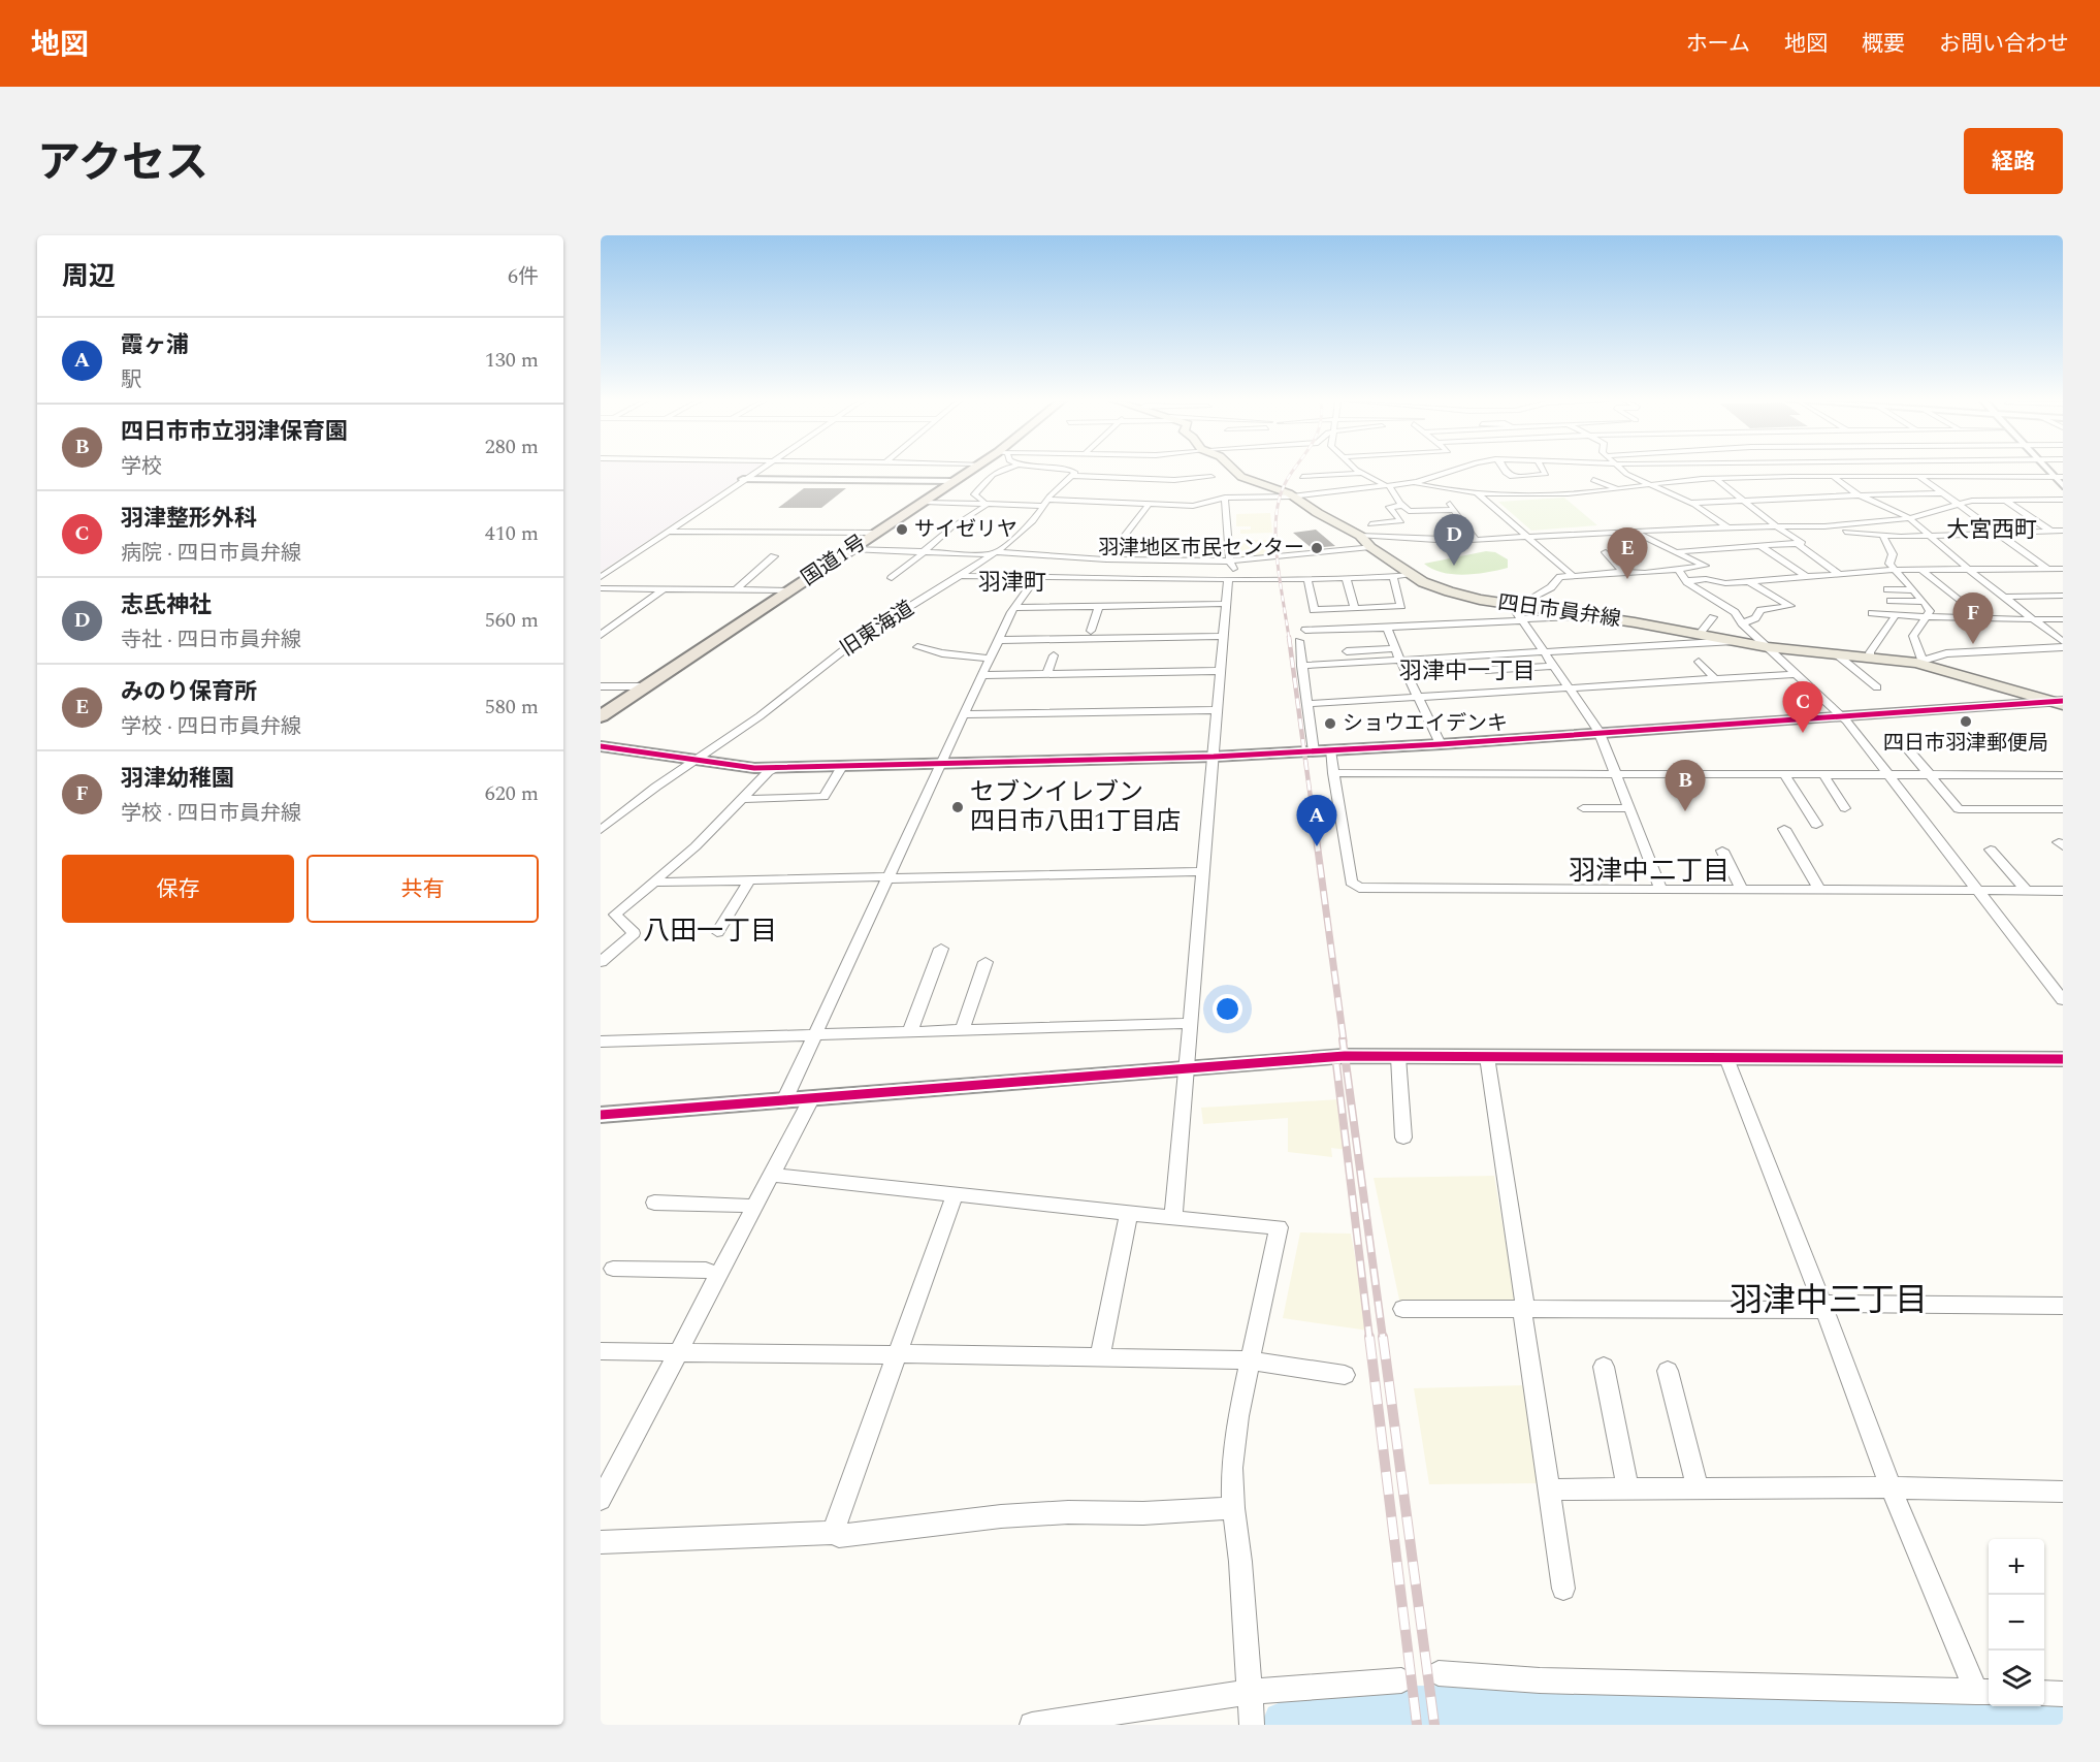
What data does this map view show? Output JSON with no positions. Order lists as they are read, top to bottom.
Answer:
{
  "streets": {
    "highway": ["国道1号"],
    "main road": ["四日市員弁線"],
    "street": ["旧東海道"]
  },
  "districts": [
    "大宮西町",
    "羽津町",
    "羽津中一丁目",
    "羽津中二丁目",
    "八田一丁目",
    "羽津中三丁目"
  ],
  "places": [
    "サイゼリヤ",
    "羽津地区市民センター",
    "四日市羽津郵便局",
    "ショウエイデンキ",
    "セブンイレブン 四日市八田1丁目店"
  ],
  "page": {
    "header": "地図",
    "nav": [
      "ホーム",
      "地図",
      "概要",
      "お問い合わせ"
    ],
    "title": "アクセス",
    "buttons": [
      "経路",
      ["保存", "共有"]
    ],
    "heading": ["周辺", "6件"],
    "list": [
      {
        "mark": "A",
        "name": "霞ヶ浦",
        "note": "駅",
        "value": "130 m"
      },
      {
        "mark": "B",
        "name": "四日市市立羽津保育園",
        "note": "学校",
        "value": "280 m"
      },
      {
        "mark": "C",
        "name": "羽津整形外科",
        "note": "病院 · 四日市員弁線",
        "value": "410 m"
      },
      {
        "mark": "D",
        "name": "志氐神社",
        "note": "寺社 · 四日市員弁線",
        "value": "560 m"
      },
      {
        "mark": "E",
        "name": "みのり保育所",
        "note": "学校 · 四日市員弁線",
        "value": "580 m"
      },
      {
        "mark": "F",
        "name": "羽津幼稚園",
        "note": "学校 · 四日市員弁線",
        "value": "620 m"
      }
    ],
    "pins": [
      "D",
      "E",
      "F",
      "C",
      "B",
      "A"
    ],
    "map_buttons": ["+", "−"]
  }
}
